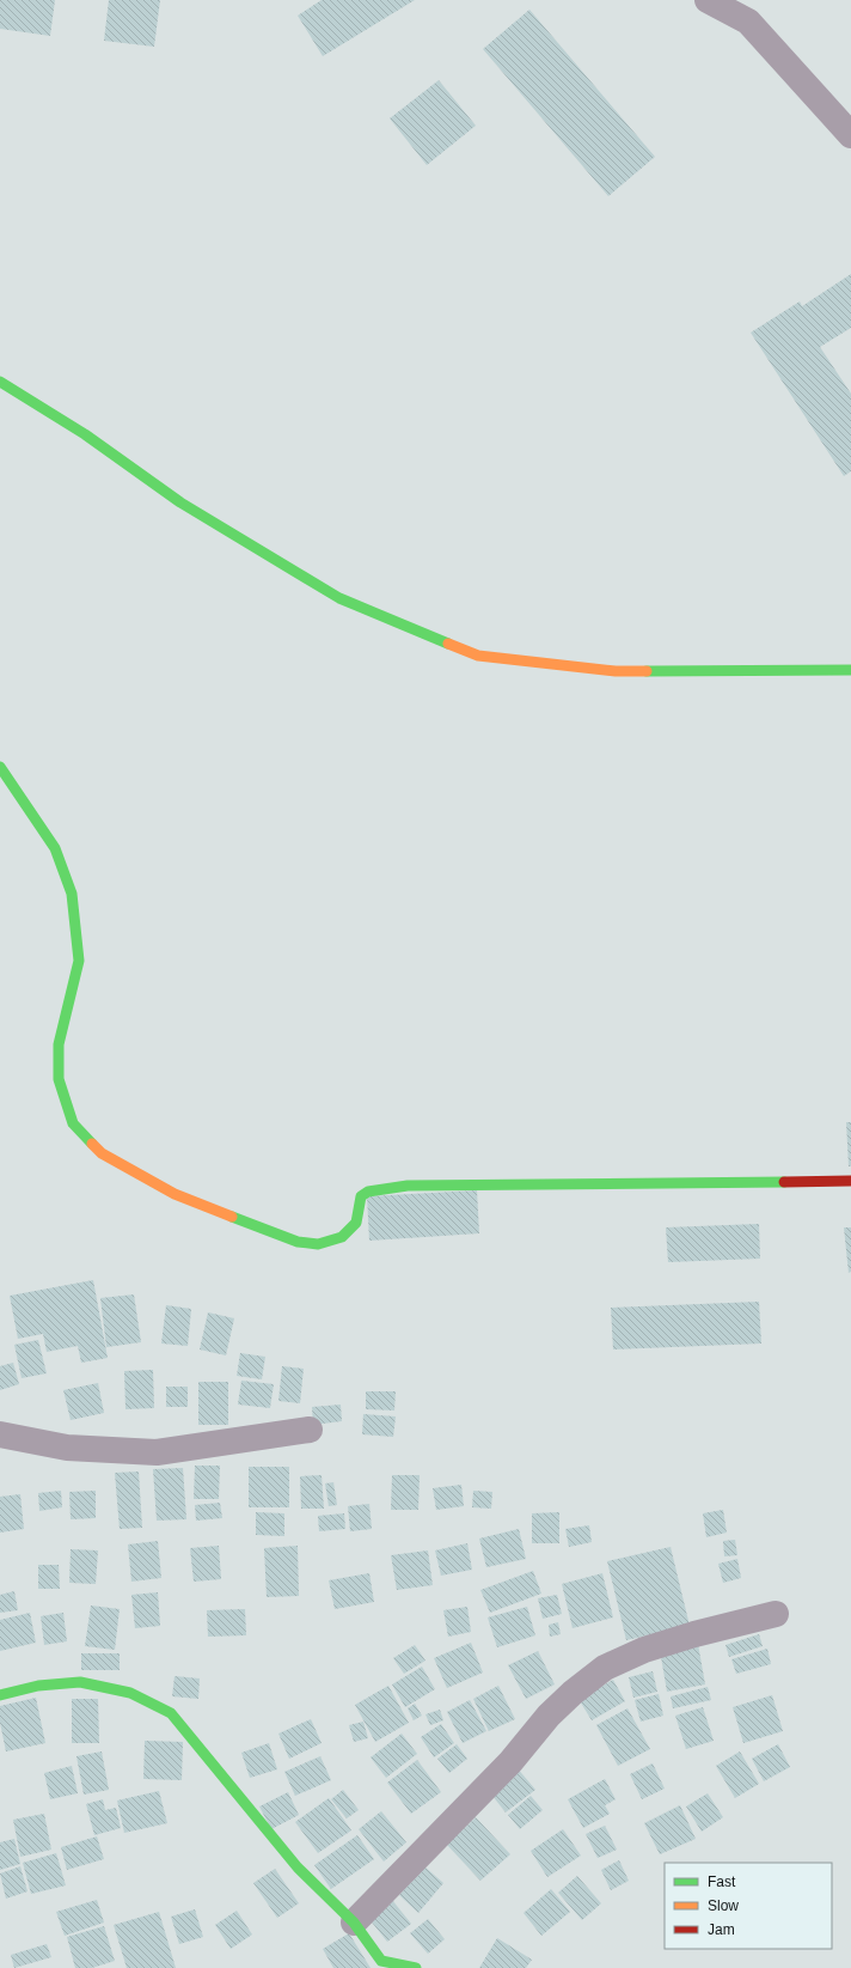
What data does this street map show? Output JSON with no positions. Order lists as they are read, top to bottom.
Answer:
{
  "legend": ["Fast", "Slow", "Jam"]
}
